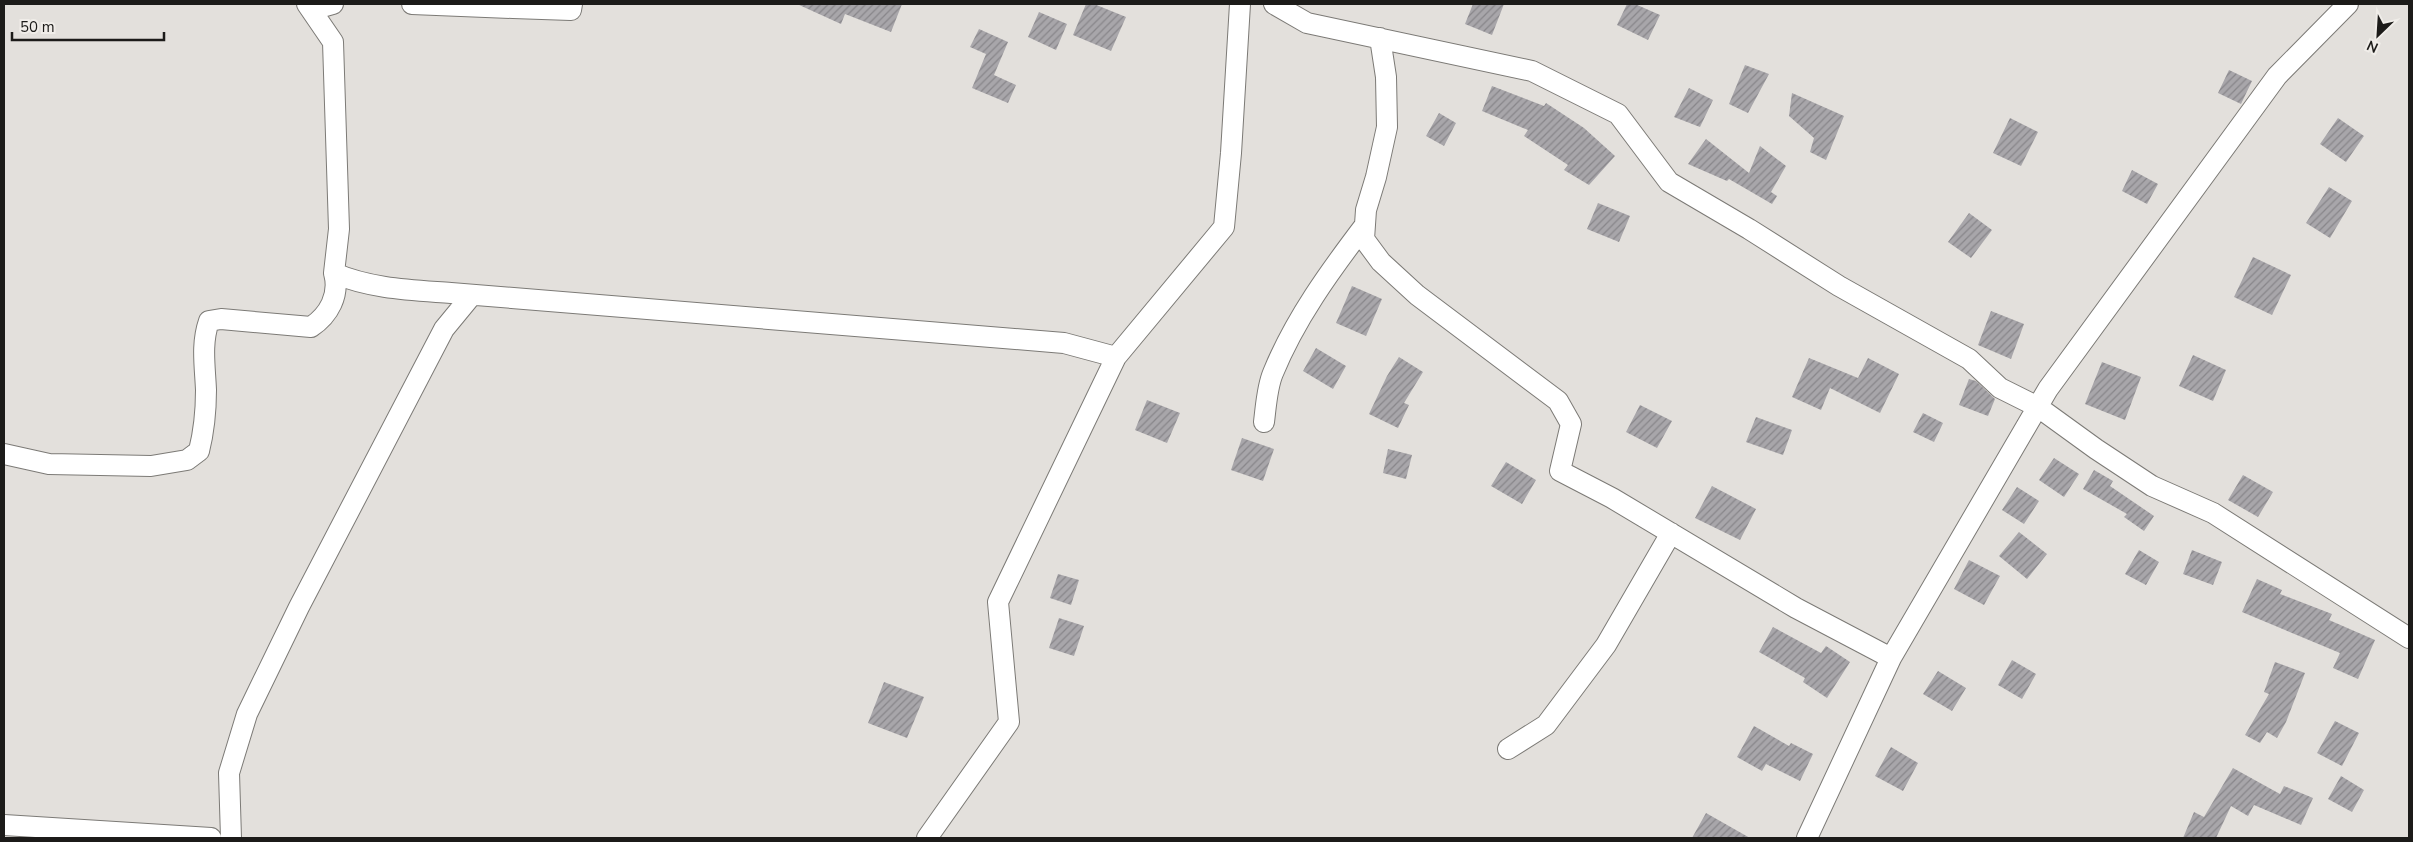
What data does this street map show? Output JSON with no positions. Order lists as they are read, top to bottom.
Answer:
{
  "scale_bar": "50 m",
  "north": "bottom left"
}
